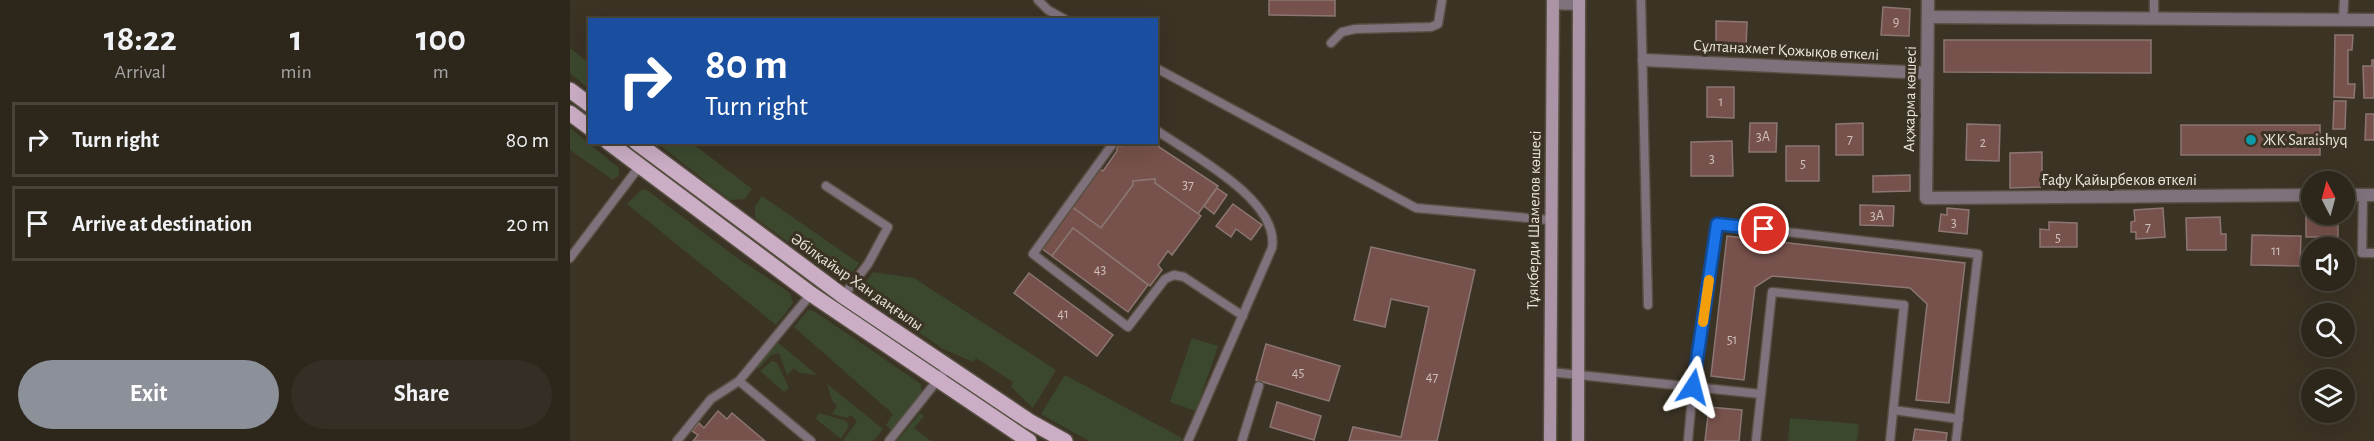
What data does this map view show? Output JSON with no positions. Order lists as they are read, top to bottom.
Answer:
{
  "streets": {
    "main road": ["Әбілқайыр Хан даңғылы"],
    "street": [
      "Сұлтанахмет Қожықов өткелі",
      "Ақжарма көшесі",
      "Ғафу Қайырбеков өткелі",
      "Тұяқберди Шамелов көшесі"
    ]
  },
  "crossings": [
    ["Сұлтанахмет Қожықов өткелі", "Ақжарма көшесі"],
    ["Ақжарма көшесі", "Ғафу Қайырбеков өткелі"]
  ],
  "places": ["ЖК Saraishyq"],
  "house_numbers": [
    "9",
    "1",
    "3А",
    "7",
    "2",
    "3",
    "5",
    "37",
    "3А",
    "3",
    "7",
    "5",
    "11",
    "43",
    "41",
    "51",
    "45",
    "47"
  ],
  "north": "top",
  "page": {
    "eta": [
      "18:22",
      "Arrival",
      "1",
      "min",
      "100",
      "m"
    ],
    "turn": ["80 m", "Turn right"],
    "list": [
      {
        "name": "Turn right",
        "value": "80 m"
      },
      {
        "name": "Arrive at destination",
        "value": "20 m"
      }
    ],
    "buttons": ["Exit", "Share"]
  }
}
